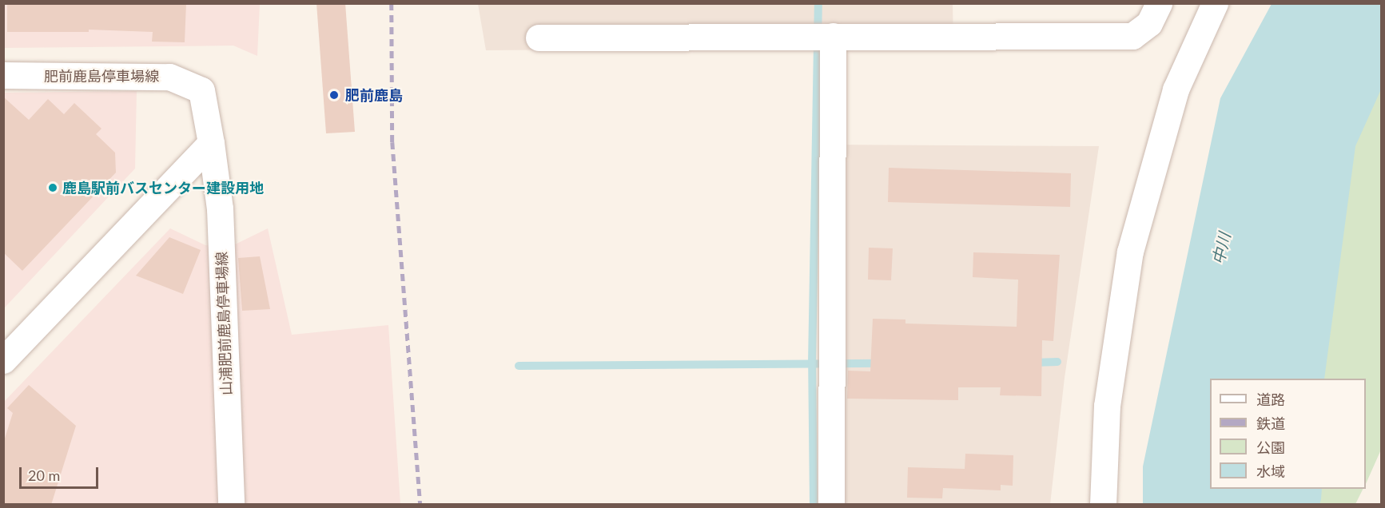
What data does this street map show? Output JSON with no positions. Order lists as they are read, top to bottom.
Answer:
{
  "streets": {
    "street": ["肥前鹿島停車場線", "山浦肥前鹿島停車場線"]
  },
  "crossings": [
    ["肥前鹿島停車場線", "山浦肥前鹿島停車場線"]
  ],
  "water": ["中川"],
  "places": ["肥前鹿島", "鹿島駅前バスセンター建設用地"],
  "legend": [
    "道路",
    "鉄道",
    "公園",
    "水域"
  ],
  "scale_bar": "20 m"
}
